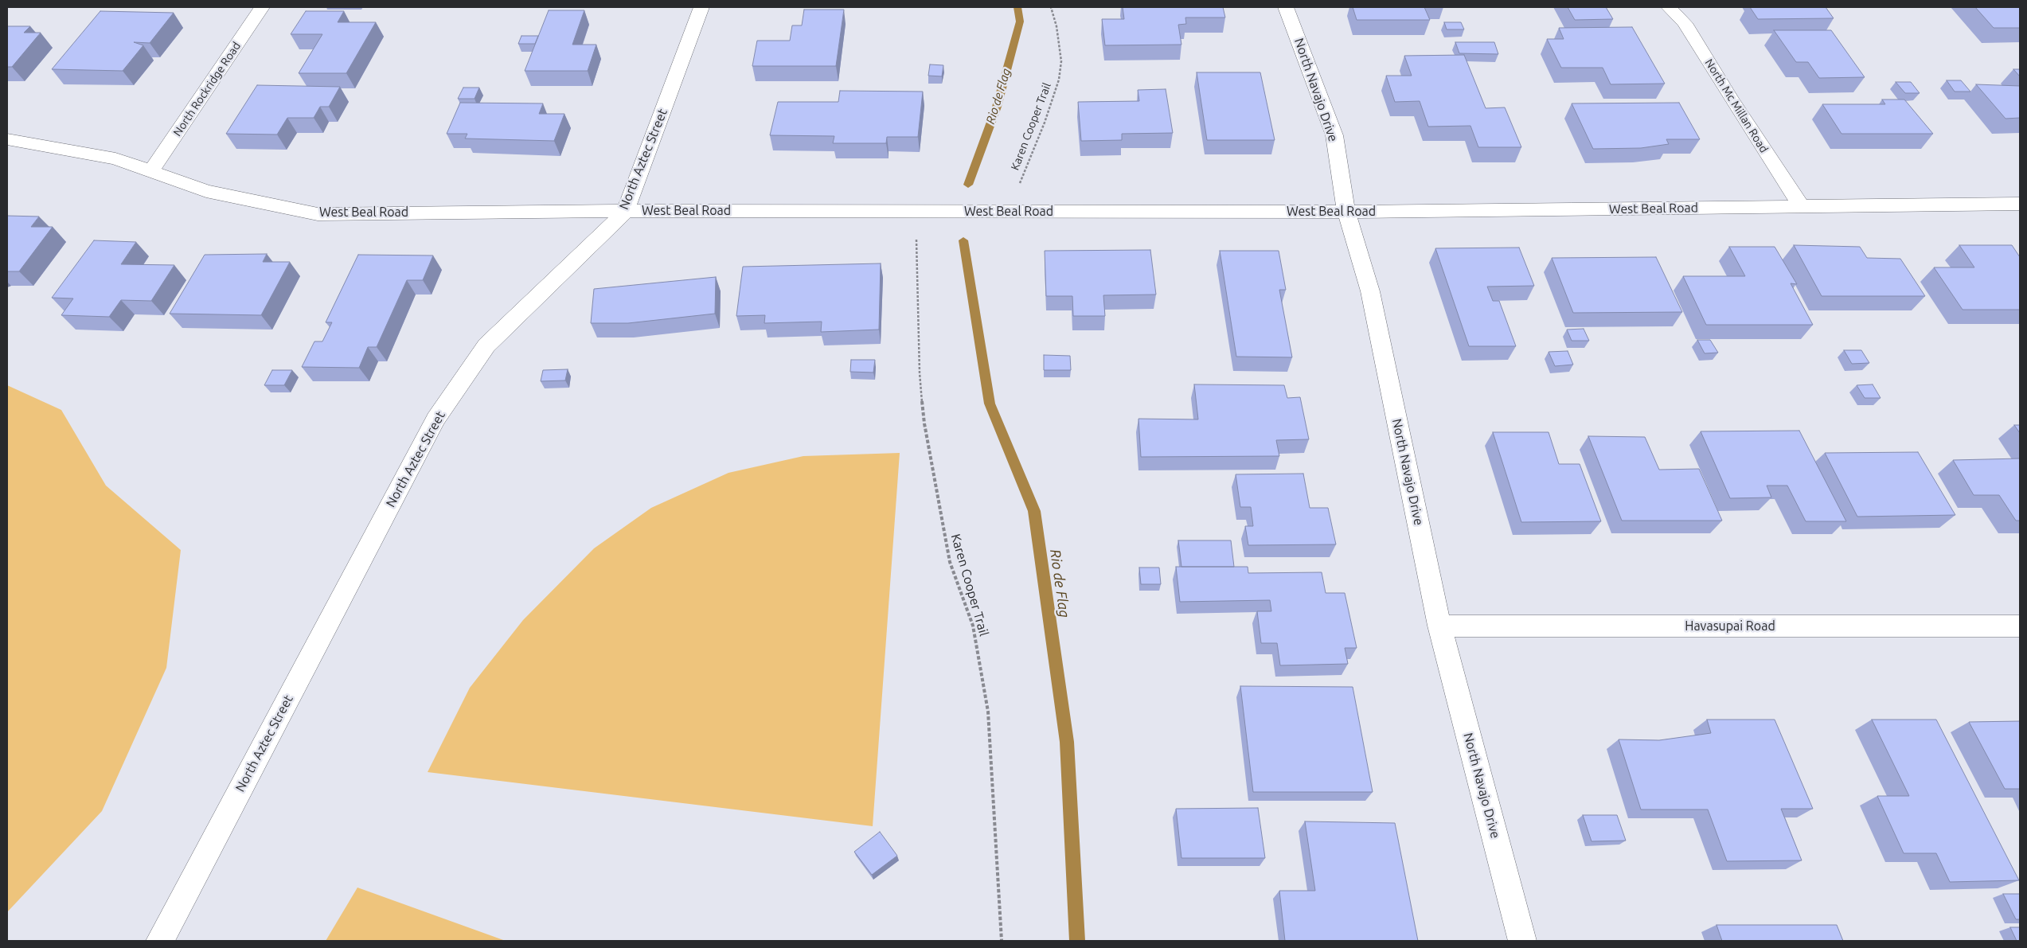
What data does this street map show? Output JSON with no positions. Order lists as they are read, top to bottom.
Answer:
{
  "streets": {
    "street": [
      "North Rockridge Road",
      "North Navajo Drive",
      "North Mc Millan Road",
      "North Aztec Street",
      "West Beal Road",
      "Havasupai Road"
    ],
    "path": ["Karen Cooper Trail"]
  },
  "crossings": [
    ["North Rockridge Road", "West Beal Road"],
    ["North Navajo Drive", "West Beal Road"],
    ["North Navajo Drive", "Havasupai Road"],
    ["North Mc Millan Road", "West Beal Road"],
    ["North Aztec Street", "West Beal Road"]
  ],
  "water": ["Rio de Flag"]
}
